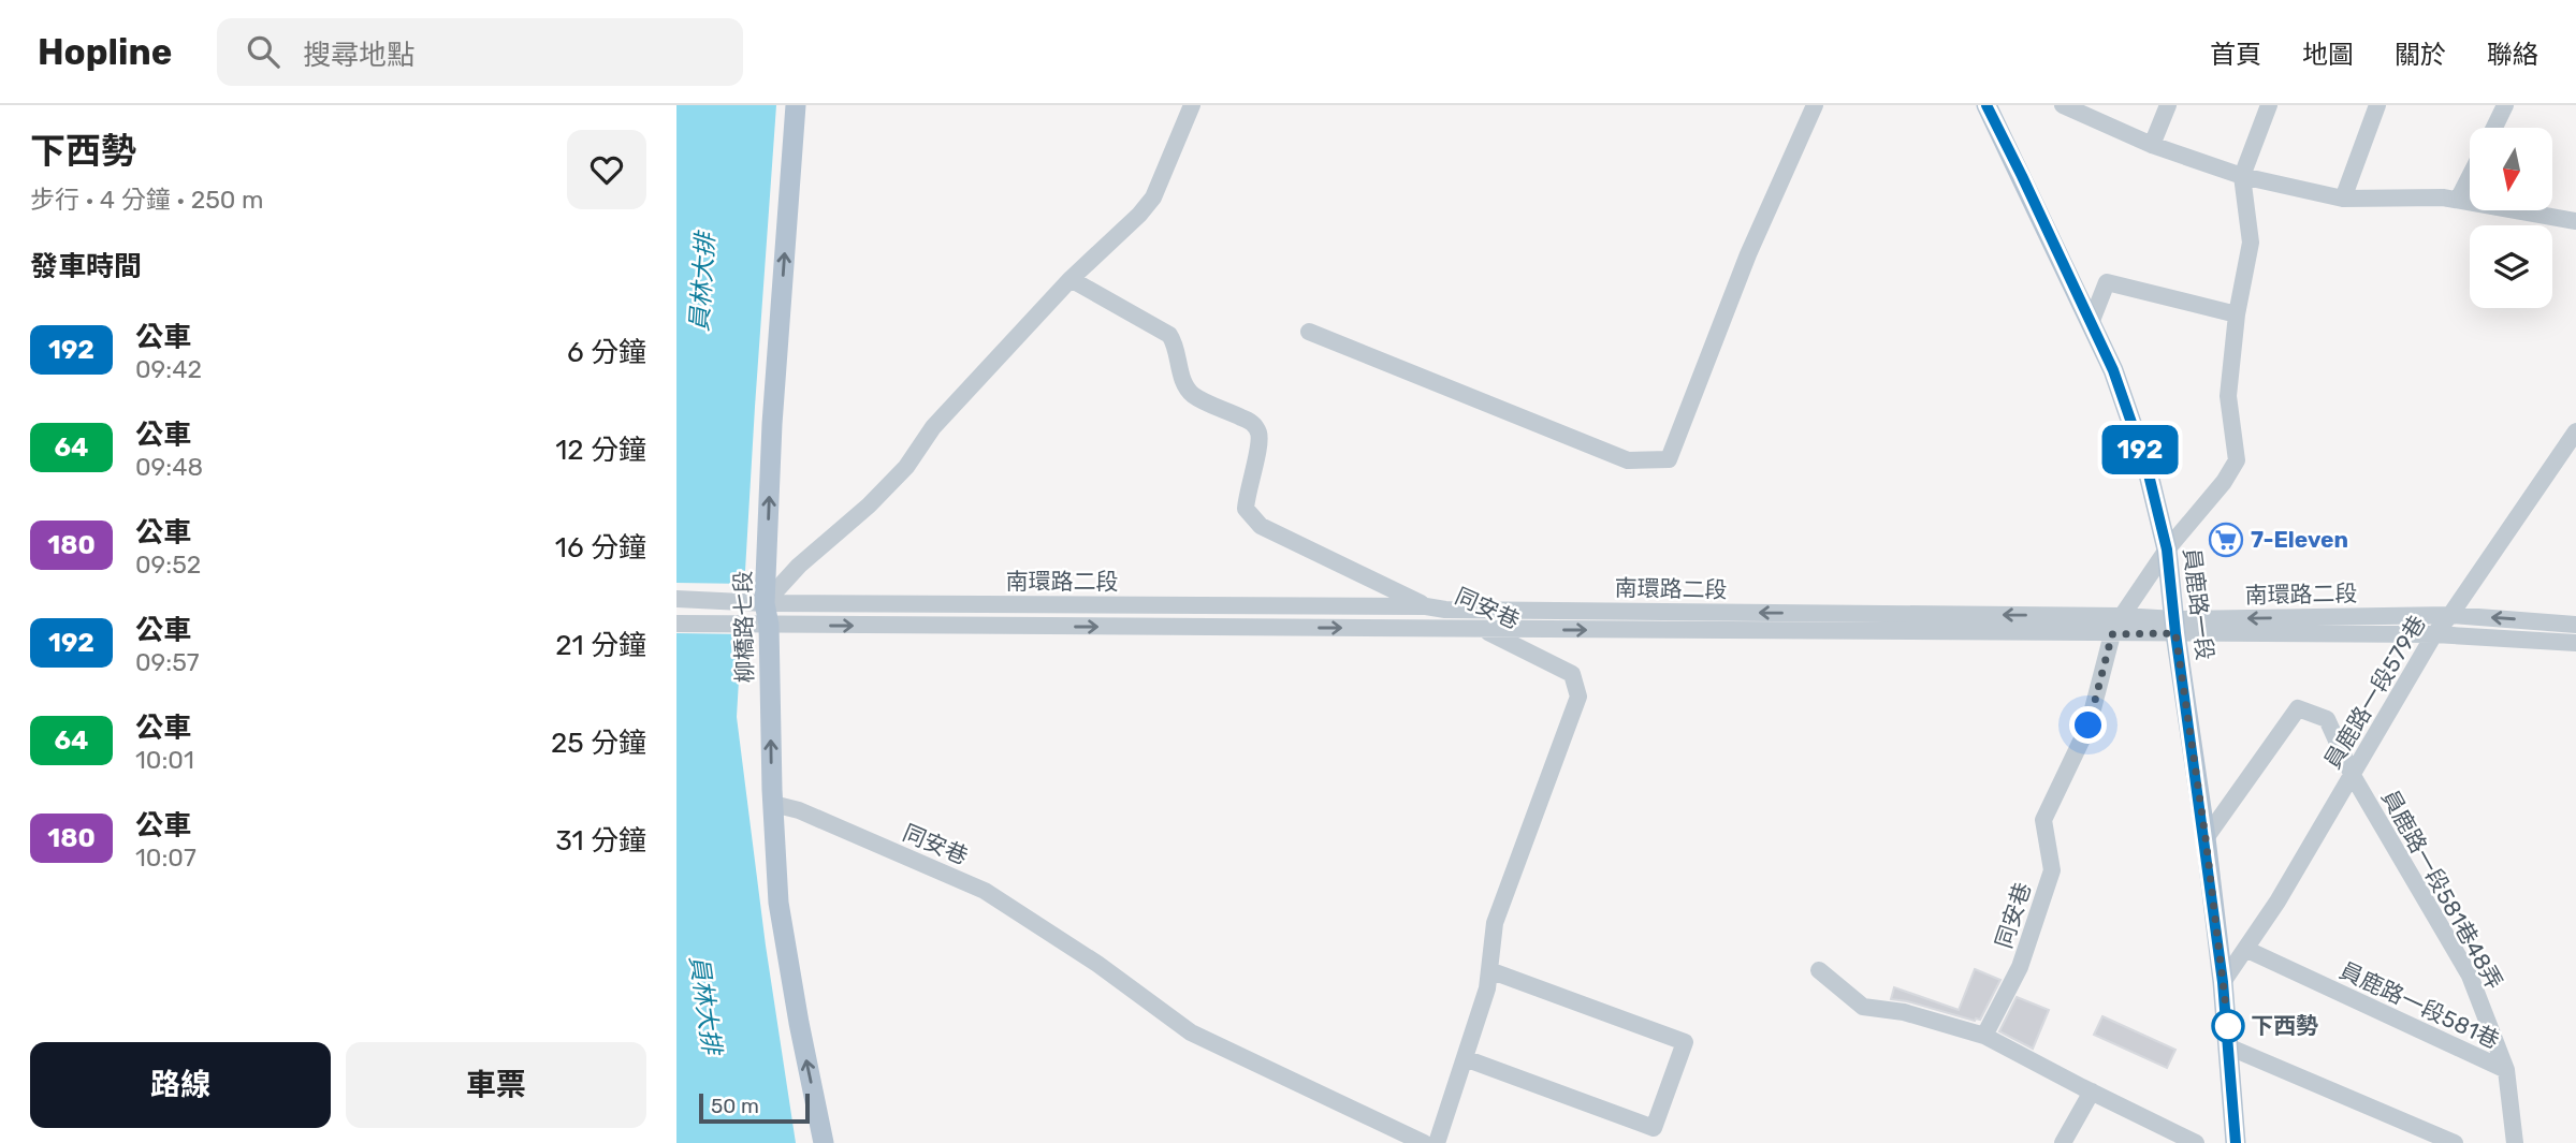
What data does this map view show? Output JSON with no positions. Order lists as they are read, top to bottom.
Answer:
{
  "streets": {
    "main road": ["員鹿路一段", "柳橋路七段"],
    "street": [
      "南環路二段",
      "同安巷",
      "員鹿路一段579巷",
      "員鹿路一段581巷48弄",
      "員鹿路一段581巷"
    ]
  },
  "crossings": [
    ["南環路二段", "員鹿路一段"],
    ["南環路二段", "同安巷"],
    ["南環路二段", "柳橋路七段"],
    ["南環路二段", "員鹿路一段579巷"],
    ["員鹿路一段", "員鹿路一段579巷"],
    ["員鹿路一段", "員鹿路一段581巷48弄"],
    ["同安巷", "柳橋路七段"],
    ["員鹿路一段579巷", "員鹿路一段581巷48弄"],
    ["員鹿路一段579巷", "員鹿路一段581巷"],
    ["員鹿路一段581巷48弄", "員鹿路一段581巷"]
  ],
  "one_way": ["柳橋路七段"],
  "water": ["員林大排"],
  "places": {
    "supermarket": ["7-Eleven"],
    "other": ["下西勢"]
  },
  "lines": ["bus line 192"],
  "scale_bar": "50 m",
  "north": "bottom",
  "page": {
    "header": "Hopline",
    "search": "搜尋地點",
    "nav": [
      "首頁",
      "地圖",
      "關於",
      "聯絡"
    ],
    "heading": [
      ["下西勢", "步行 · 4 分鐘 · 250 m"],
      "發車時間"
    ],
    "on_map": "192",
    "list": [
      {
        "mark": "192",
        "name": "公車",
        "note": "09:42",
        "value": "6 分鐘"
      },
      {
        "mark": "64",
        "name": "公車",
        "note": "09:48",
        "value": "12 分鐘"
      },
      {
        "mark": "180",
        "name": "公車",
        "note": "09:52",
        "value": "16 分鐘"
      },
      {
        "mark": "192",
        "name": "公車",
        "note": "09:57",
        "value": "21 分鐘"
      },
      {
        "mark": "64",
        "name": "公車",
        "note": "10:01",
        "value": "25 分鐘"
      },
      {
        "mark": "180",
        "name": "公車",
        "note": "10:07",
        "value": "31 分鐘"
      }
    ],
    "buttons": ["路線", "車票"],
    "scale": "50 m"
  }
}
